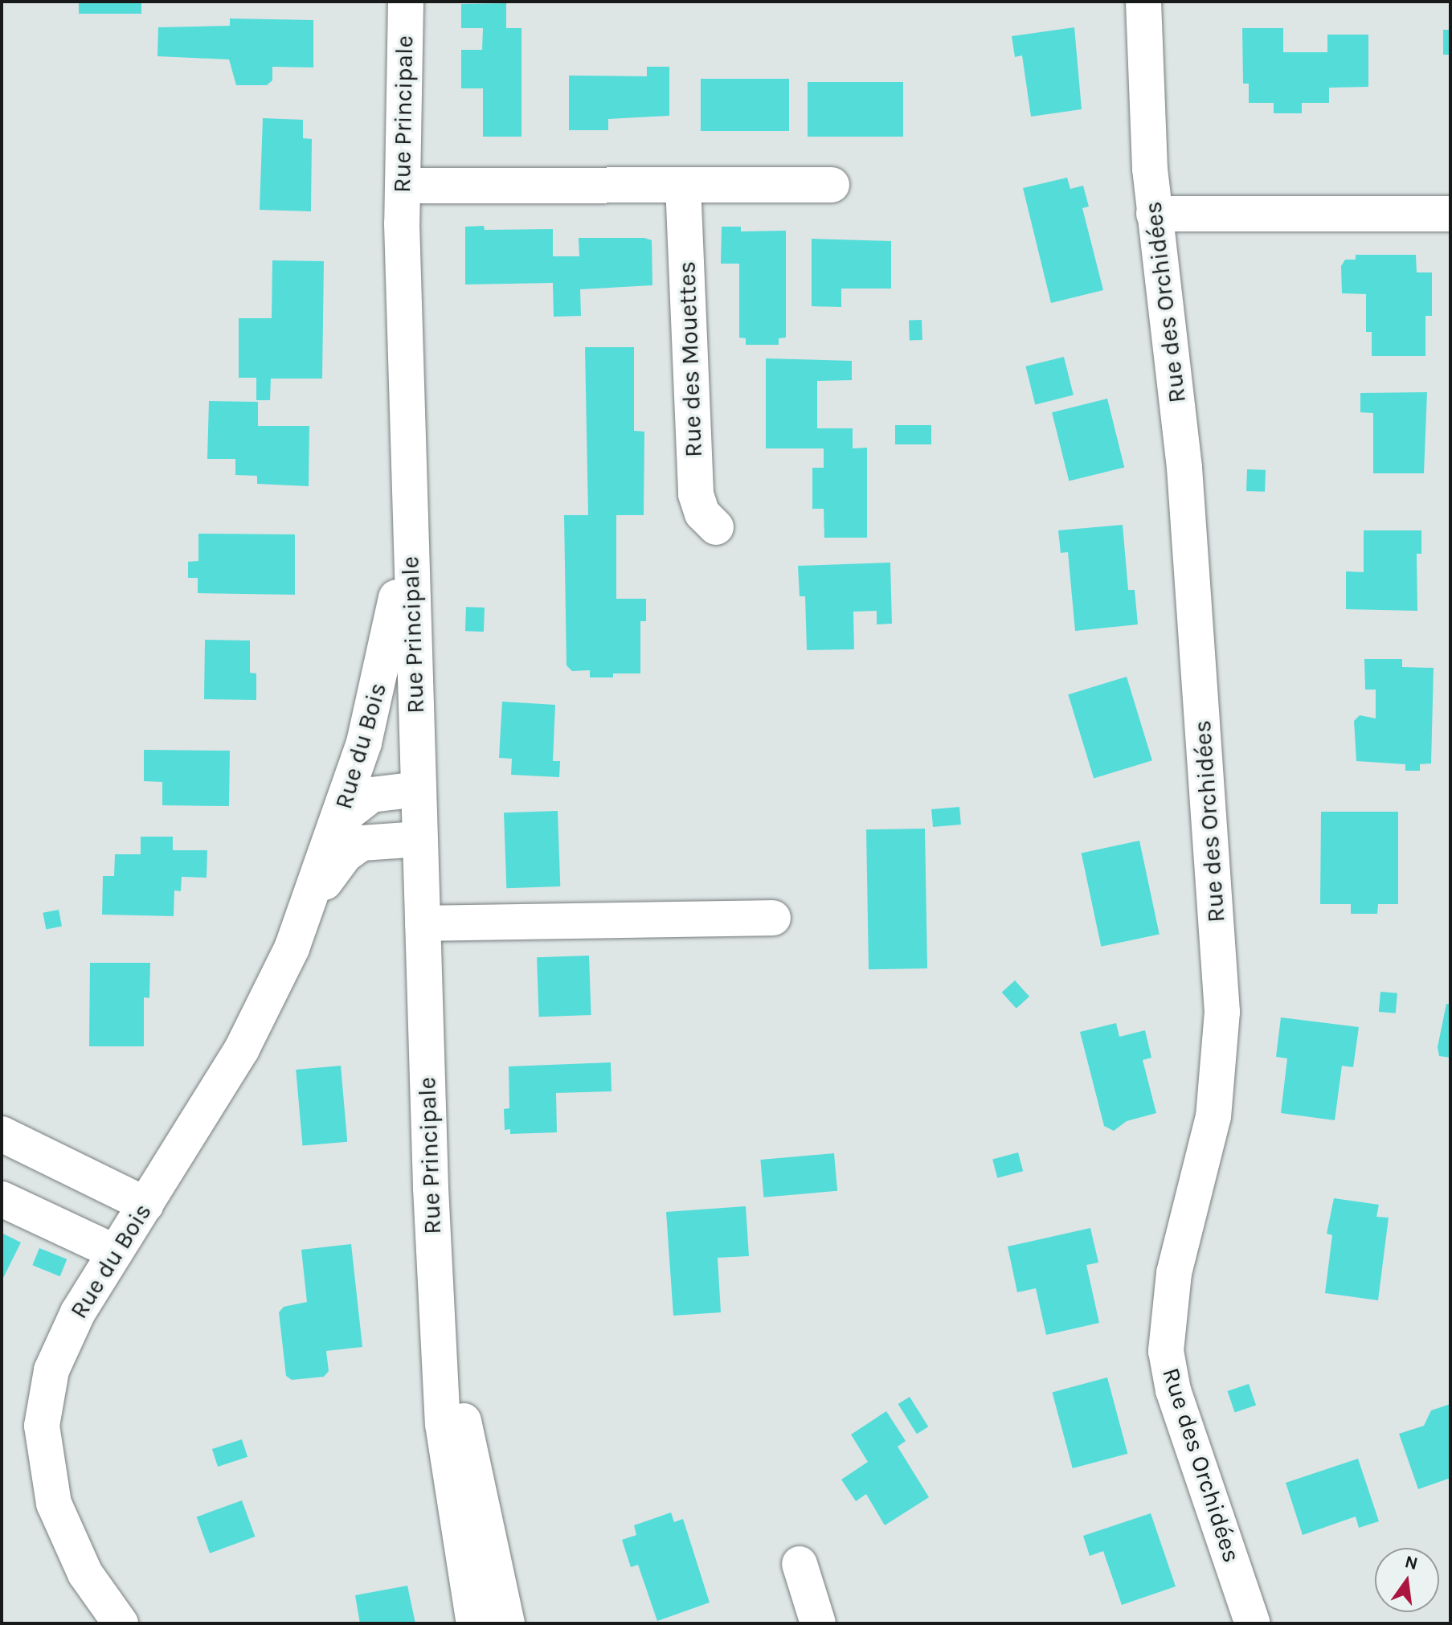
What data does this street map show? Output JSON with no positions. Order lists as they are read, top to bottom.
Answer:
{
  "streets": {
    "street": [
      "Rue Principale",
      "Rue des Orchidées",
      "Rue des Mouettes",
      "Rue du Bois"
    ]
  },
  "crossings": [
    ["Rue Principale", "Rue du Bois"]
  ],
  "north": "top"
}
